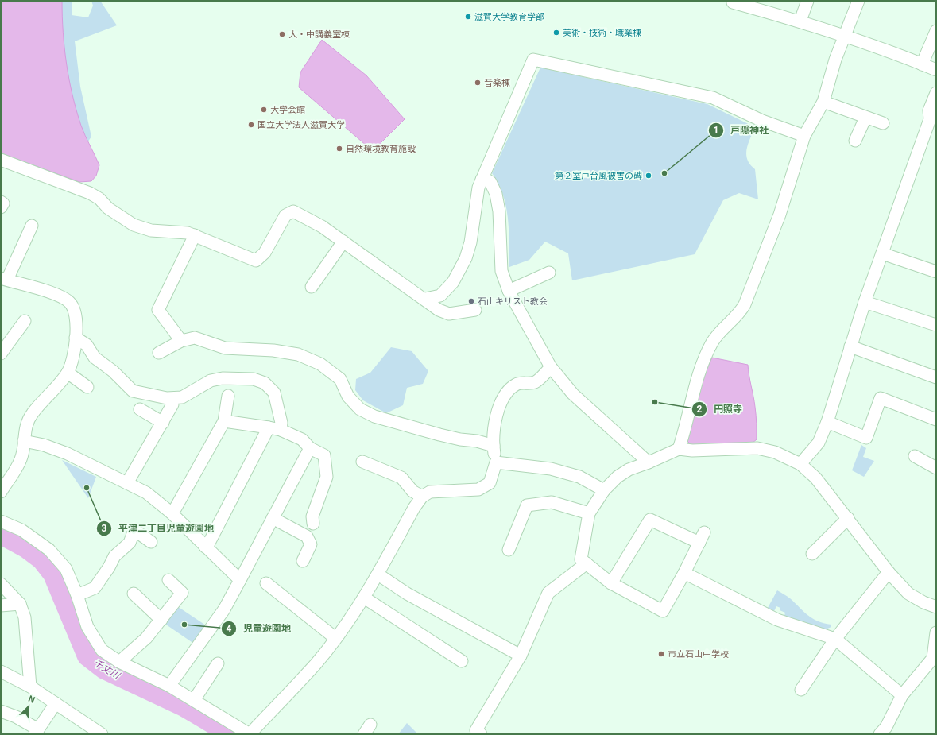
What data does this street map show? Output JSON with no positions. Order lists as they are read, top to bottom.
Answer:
{
  "water": ["千丈川"],
  "places": [
    "滋賀大学教育学部",
    "美術・技術・職業棟",
    "大・中講義室棟",
    "音楽棟",
    "大学会館",
    "国立大学法人滋賀大学",
    "自然環境教育施設",
    "戸隠神社",
    "第２室戸台風被害の碑",
    "石山キリスト教会",
    "円照寺",
    "平津二丁目児童遊園地",
    "児童遊園地",
    "市立石山中学校"
  ],
  "north": "top right"
}
